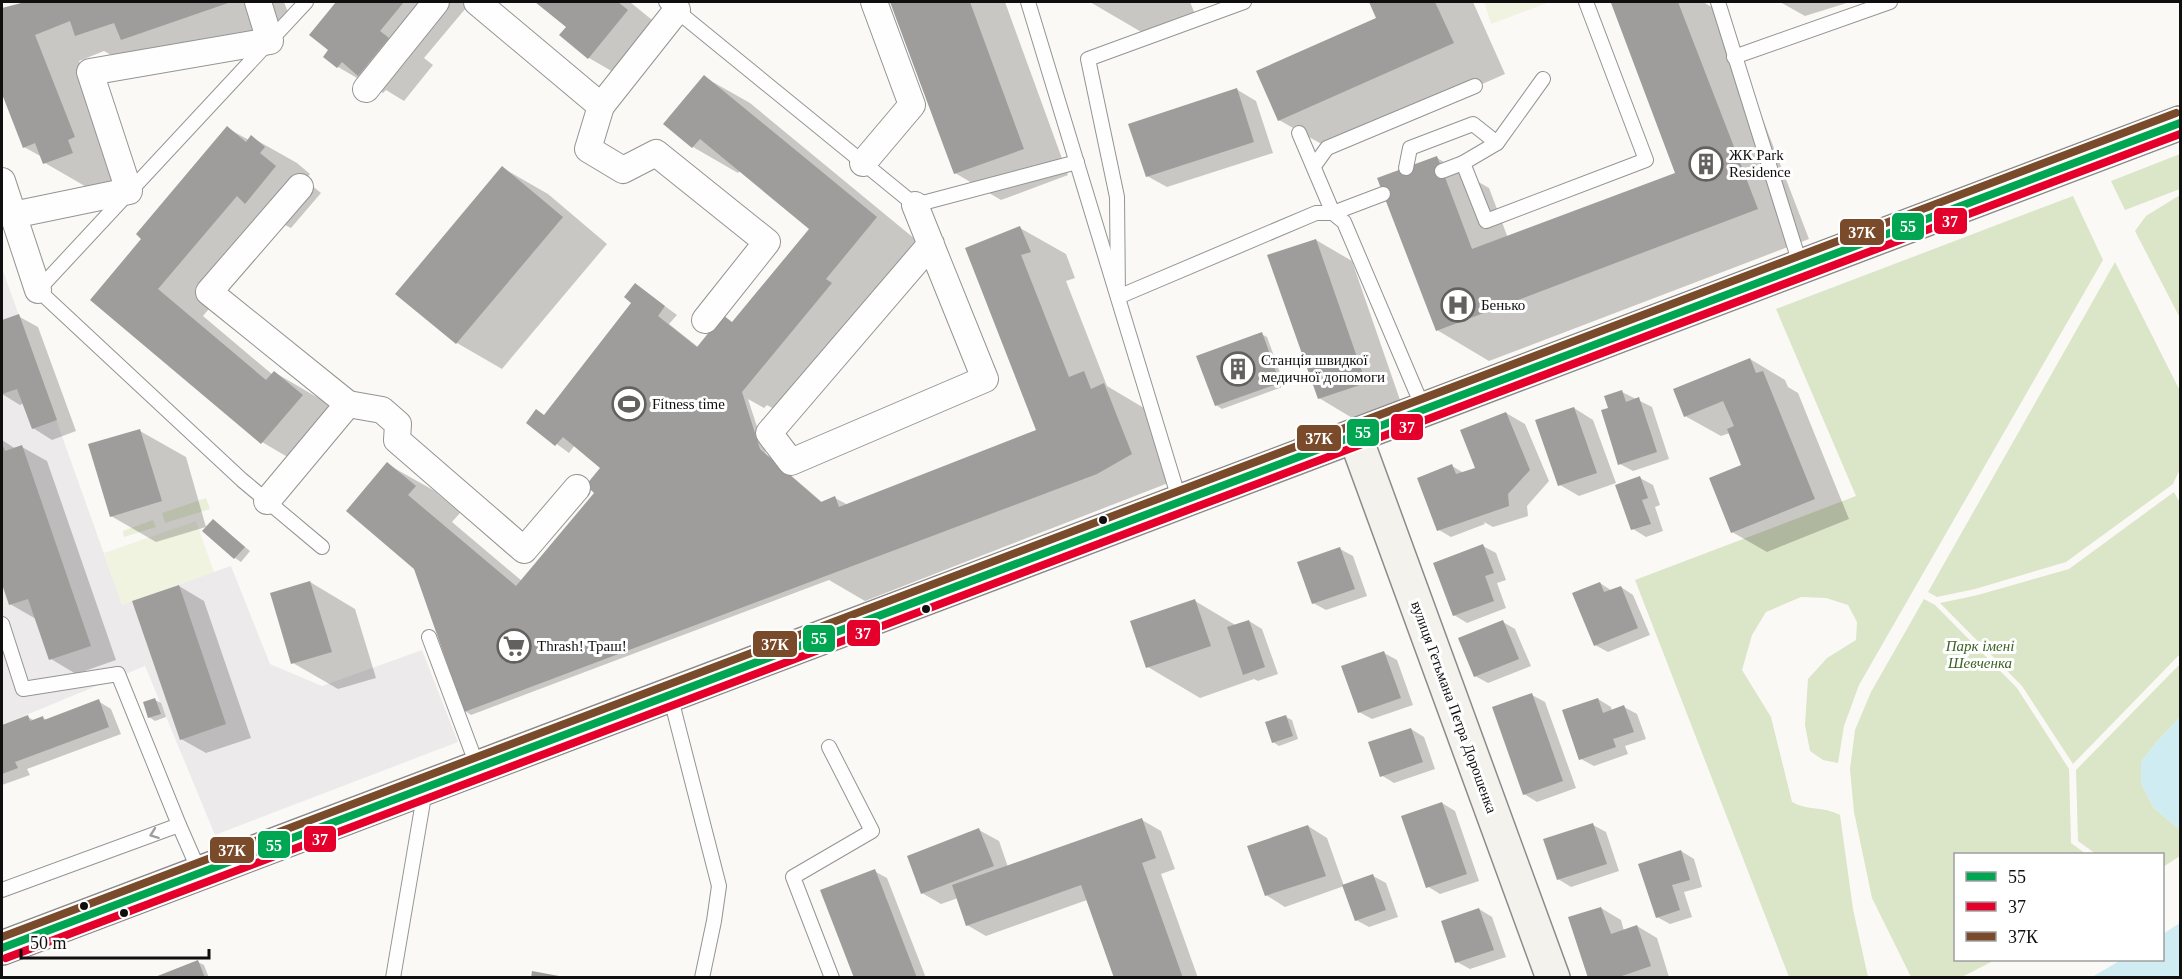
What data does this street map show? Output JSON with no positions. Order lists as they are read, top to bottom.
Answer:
{
  "streets": {
    "main road": ["вулиця Гетьмана Петра Дорошенка"]
  },
  "parks": ["Парк імені Шевченка"],
  "places": {
    "building": ["ЖК Park Residence", "Станція швидкої медичної допомоги"],
    "hospital": ["Бенько"],
    "sports": ["Fitness time"],
    "supermarket": ["Thrash! Траш!"]
  },
  "lines": ["transit line 37К", "transit line 55", "transit line 37"],
  "legend": ["55", "37", "37К"],
  "scale_bar": "50 m"
}
